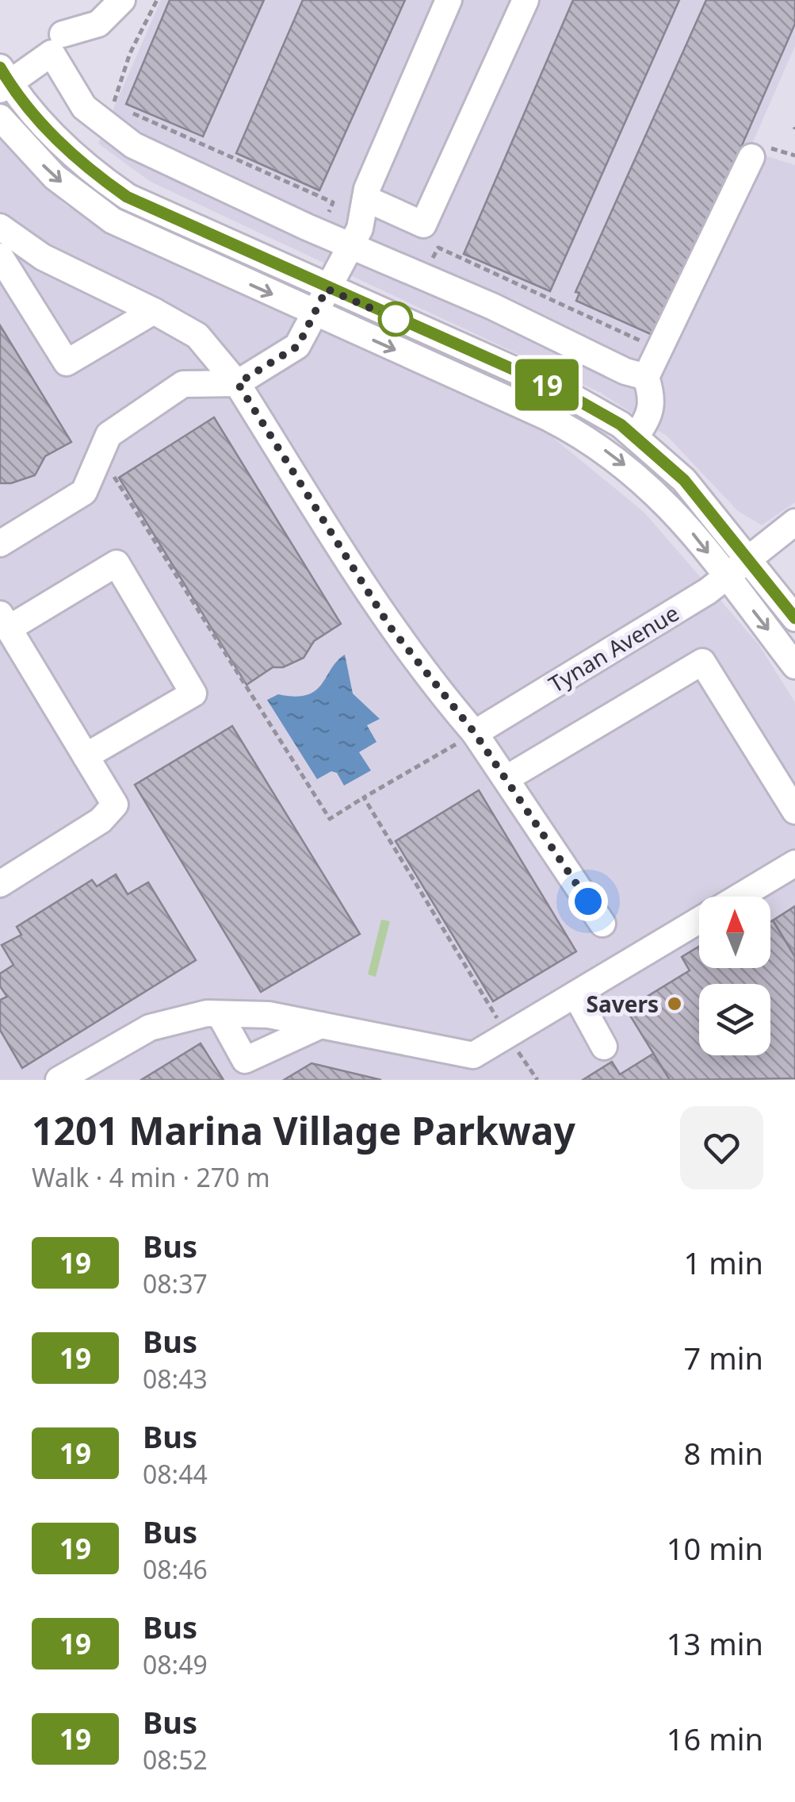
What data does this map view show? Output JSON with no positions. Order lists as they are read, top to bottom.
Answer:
{
  "streets": {
    "street": ["Tynan Avenue"]
  },
  "places": ["Savers"],
  "lines": ["bus line 19"],
  "north": "top",
  "page": {
    "on_map": "19",
    "heading": ["1201 Marina Village Parkway", "Walk · 4 min · 270 m"],
    "list": [
      {
        "mark": "19",
        "name": "Bus",
        "note": "08:37",
        "value": "1 min"
      },
      {
        "mark": "19",
        "name": "Bus",
        "note": "08:43",
        "value": "7 min"
      },
      {
        "mark": "19",
        "name": "Bus",
        "note": "08:44",
        "value": "8 min"
      },
      {
        "mark": "19",
        "name": "Bus",
        "note": "08:46",
        "value": "10 min"
      },
      {
        "mark": "19",
        "name": "Bus",
        "note": "08:49",
        "value": "13 min"
      },
      {
        "mark": "19",
        "name": "Bus",
        "note": "08:52",
        "value": "16 min"
      }
    ]
  }
}
